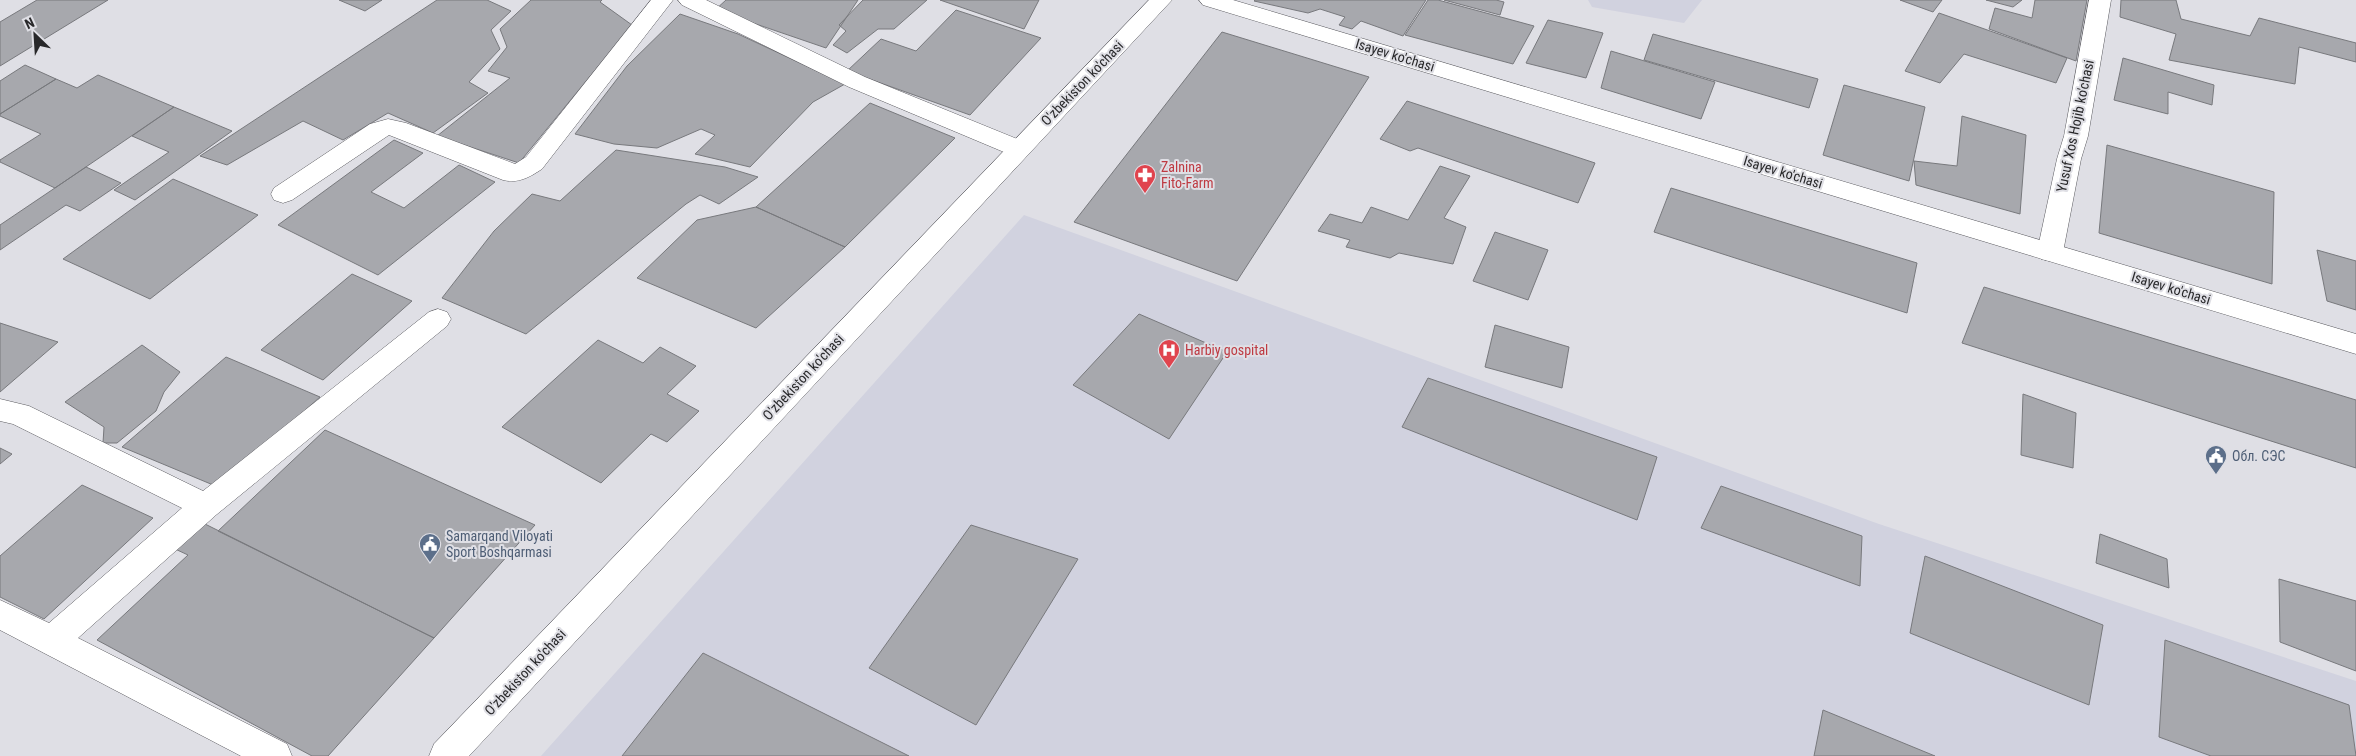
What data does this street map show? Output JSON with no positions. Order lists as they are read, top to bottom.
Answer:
{
  "streets": {
    "main road": ["Isayev ko'chasi", "O'zbekiston ko'chasi", "Yusuf Xos Hojib ko'chasi"]
  },
  "crossings": [
    ["Isayev ko'chasi", "Yusuf Xos Hojib ko'chasi"]
  ],
  "places": {
    "pharmacy": ["Zalnina Fito-Farm"],
    "hospital": ["Harbiy gospital"],
    "public building": ["Обл. СЭС", "Samarqand Viloyati Sport Boshqarmasi"]
  },
  "north": "top left"
}
